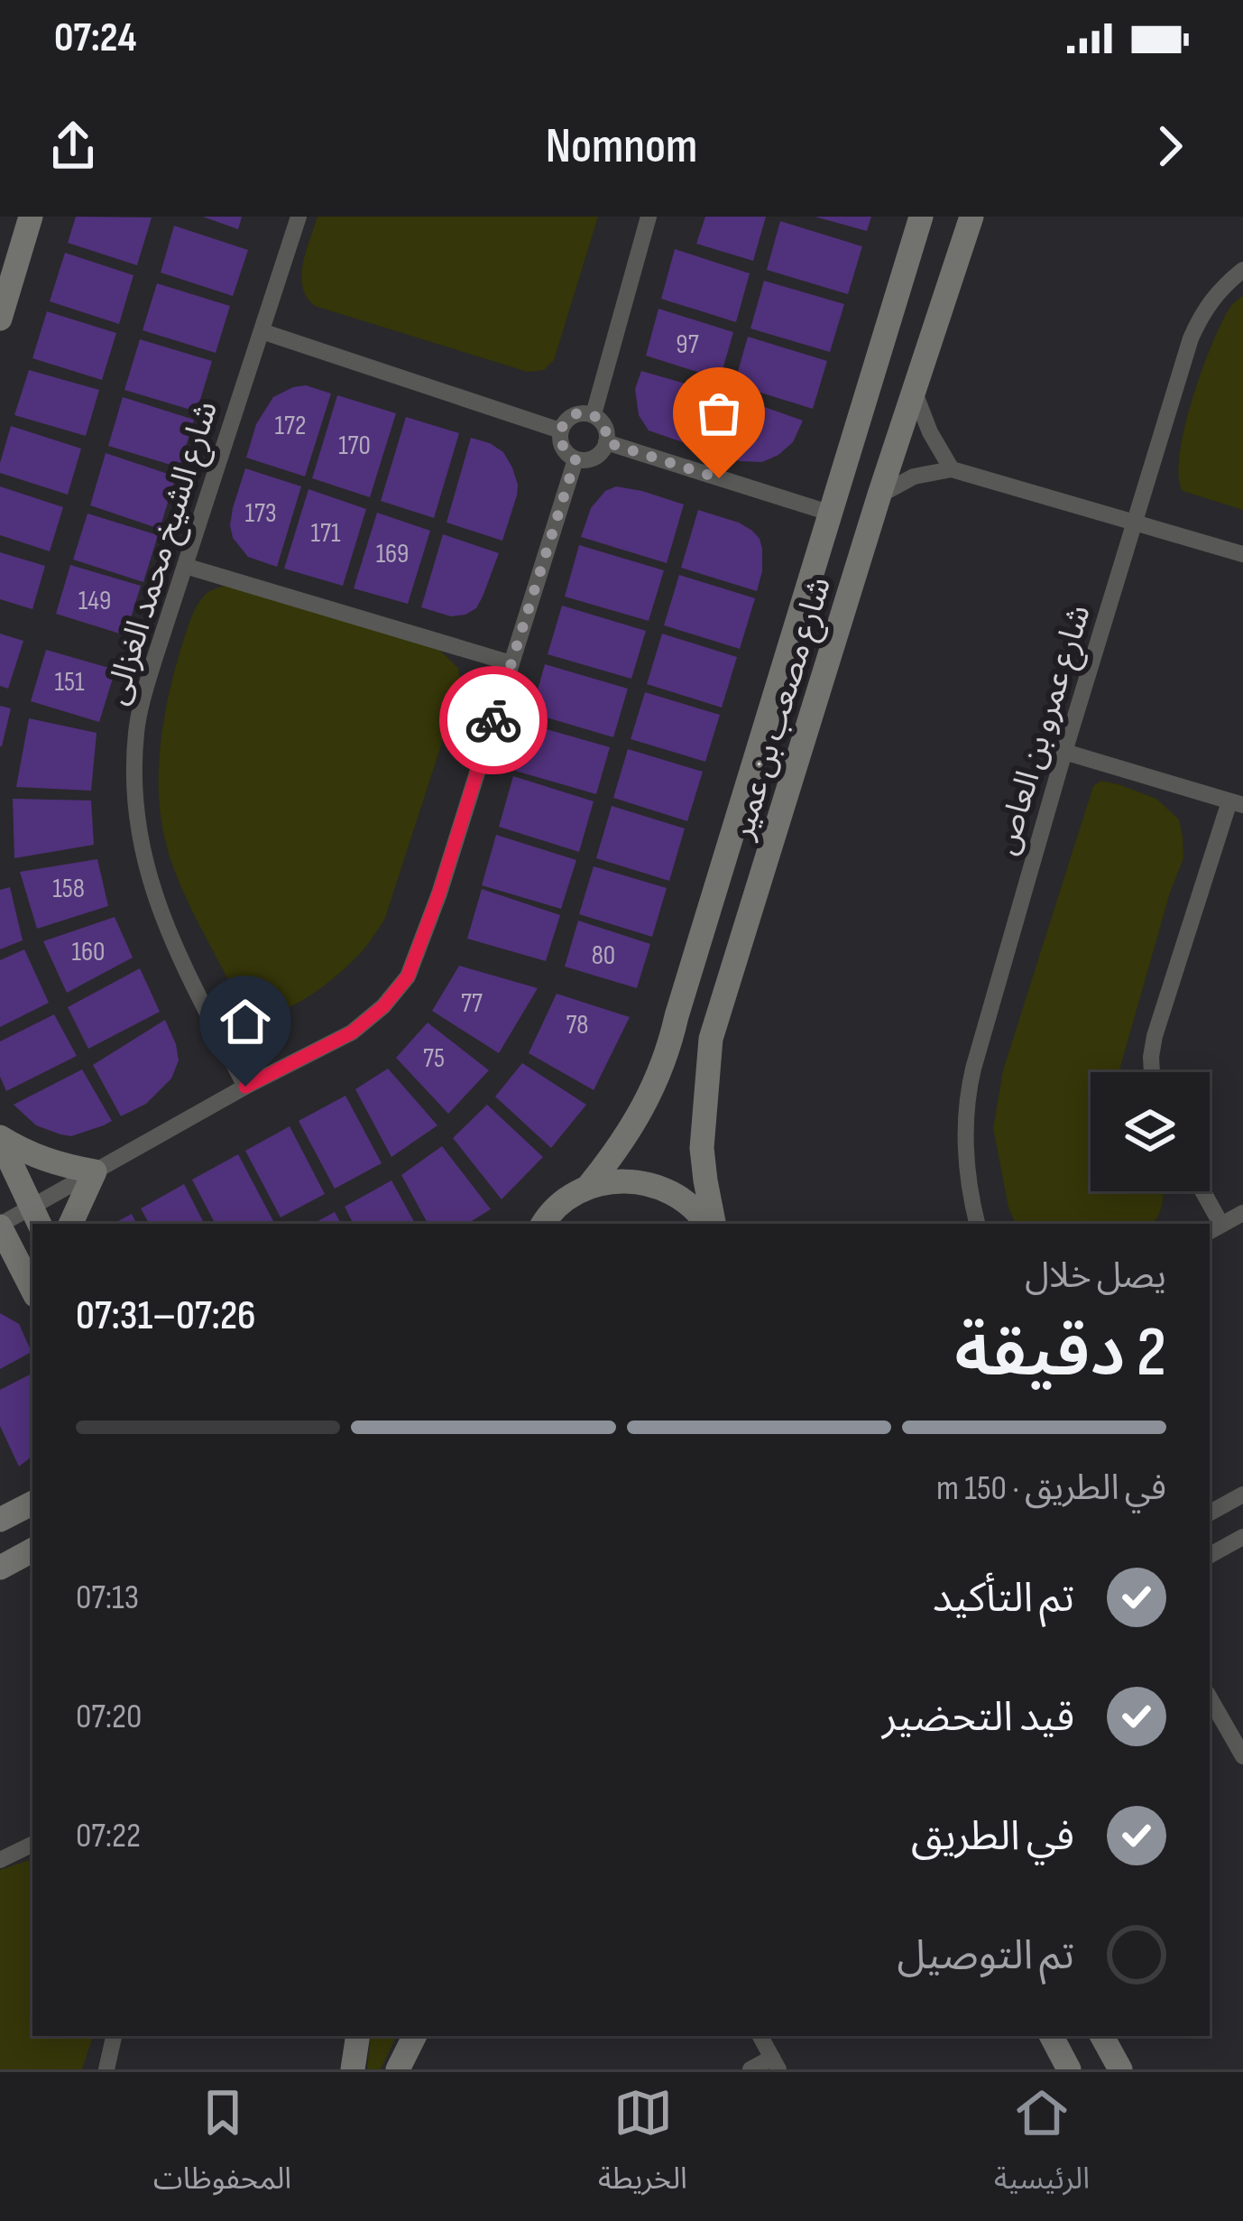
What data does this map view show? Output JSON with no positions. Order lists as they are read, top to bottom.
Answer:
{
  "streets": {
    "street": ["شارع الشيخ محمد الغزالى", "شارع مصعب بن عمير", "شارع عمرو بن العاص"]
  },
  "house_numbers": [
    "97",
    "172",
    "170",
    "173",
    "171",
    "169",
    "149",
    "151",
    "158",
    "160",
    "80",
    "77",
    "78",
    "75"
  ],
  "page": {
    "status": "07:24",
    "header": "Nomnom",
    "heading": ["2 دقيقة", "يصل خلال", "07:26–07:31"],
    "bar": "في الطريق · 150 m",
    "list": [
      ["تم التأكيد", "07:13"],
      ["قيد التحضير", "07:20"],
      ["في الطريق", "07:22"],
      "تم التوصيل"
    ],
    "tabs": ["الرئيسية", "الخريطة", "المحفوظات"]
  }
}
